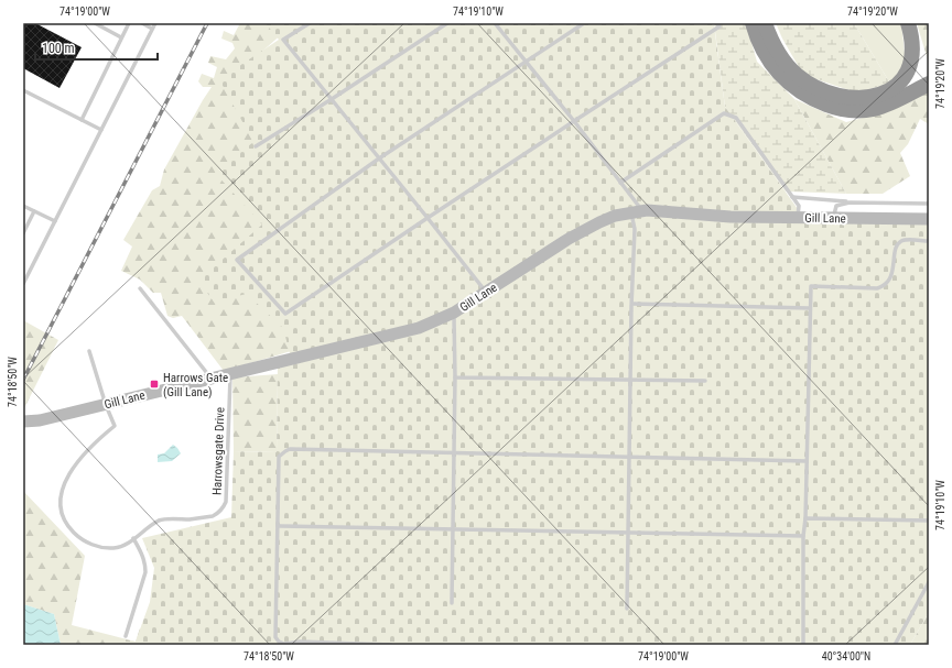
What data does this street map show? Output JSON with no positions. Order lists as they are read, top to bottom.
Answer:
{
  "streets": {
    "street": ["Gill Lane"],
    "lane": ["Harrowsgate Drive"]
  },
  "crossings": [
    ["Gill Lane", "Harrowsgate Drive"]
  ],
  "places": {
    "transit": ["Harrows Gate (Gill Lane)"]
  },
  "scale_bar": "100 m",
  "coordinates": [
    "74°19'00\"W",
    "74°19'10\"W",
    "74°19'20\"W",
    "74°18'50\"W",
    "40°34'00\"N"
  ]
}
